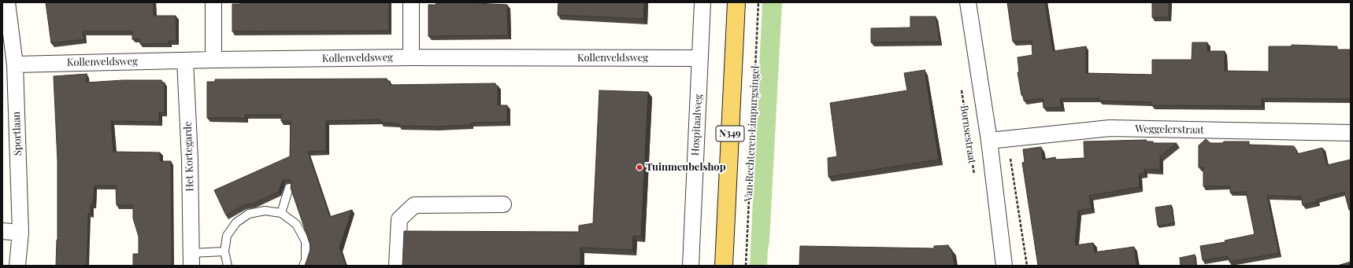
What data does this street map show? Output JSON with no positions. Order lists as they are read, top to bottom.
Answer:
{
  "streets": {
    "main road": ["N349"],
    "street": [
      "Kollenveldsweg",
      "Hospitaalweg",
      "Weggelerstraat",
      "Sportlaan",
      "Bornsestraat",
      "Het Kortegarde"
    ],
    "path": ["Van Rechteren Limpurgsingel"]
  },
  "crossings": [
    ["Kollenveldsweg", "Hospitaalweg"],
    ["Kollenveldsweg", "Sportlaan"],
    ["Kollenveldsweg", "Het Kortegarde"],
    ["Weggelerstraat", "Bornsestraat"]
  ],
  "places": ["Tuinmeubelshop"]
}
